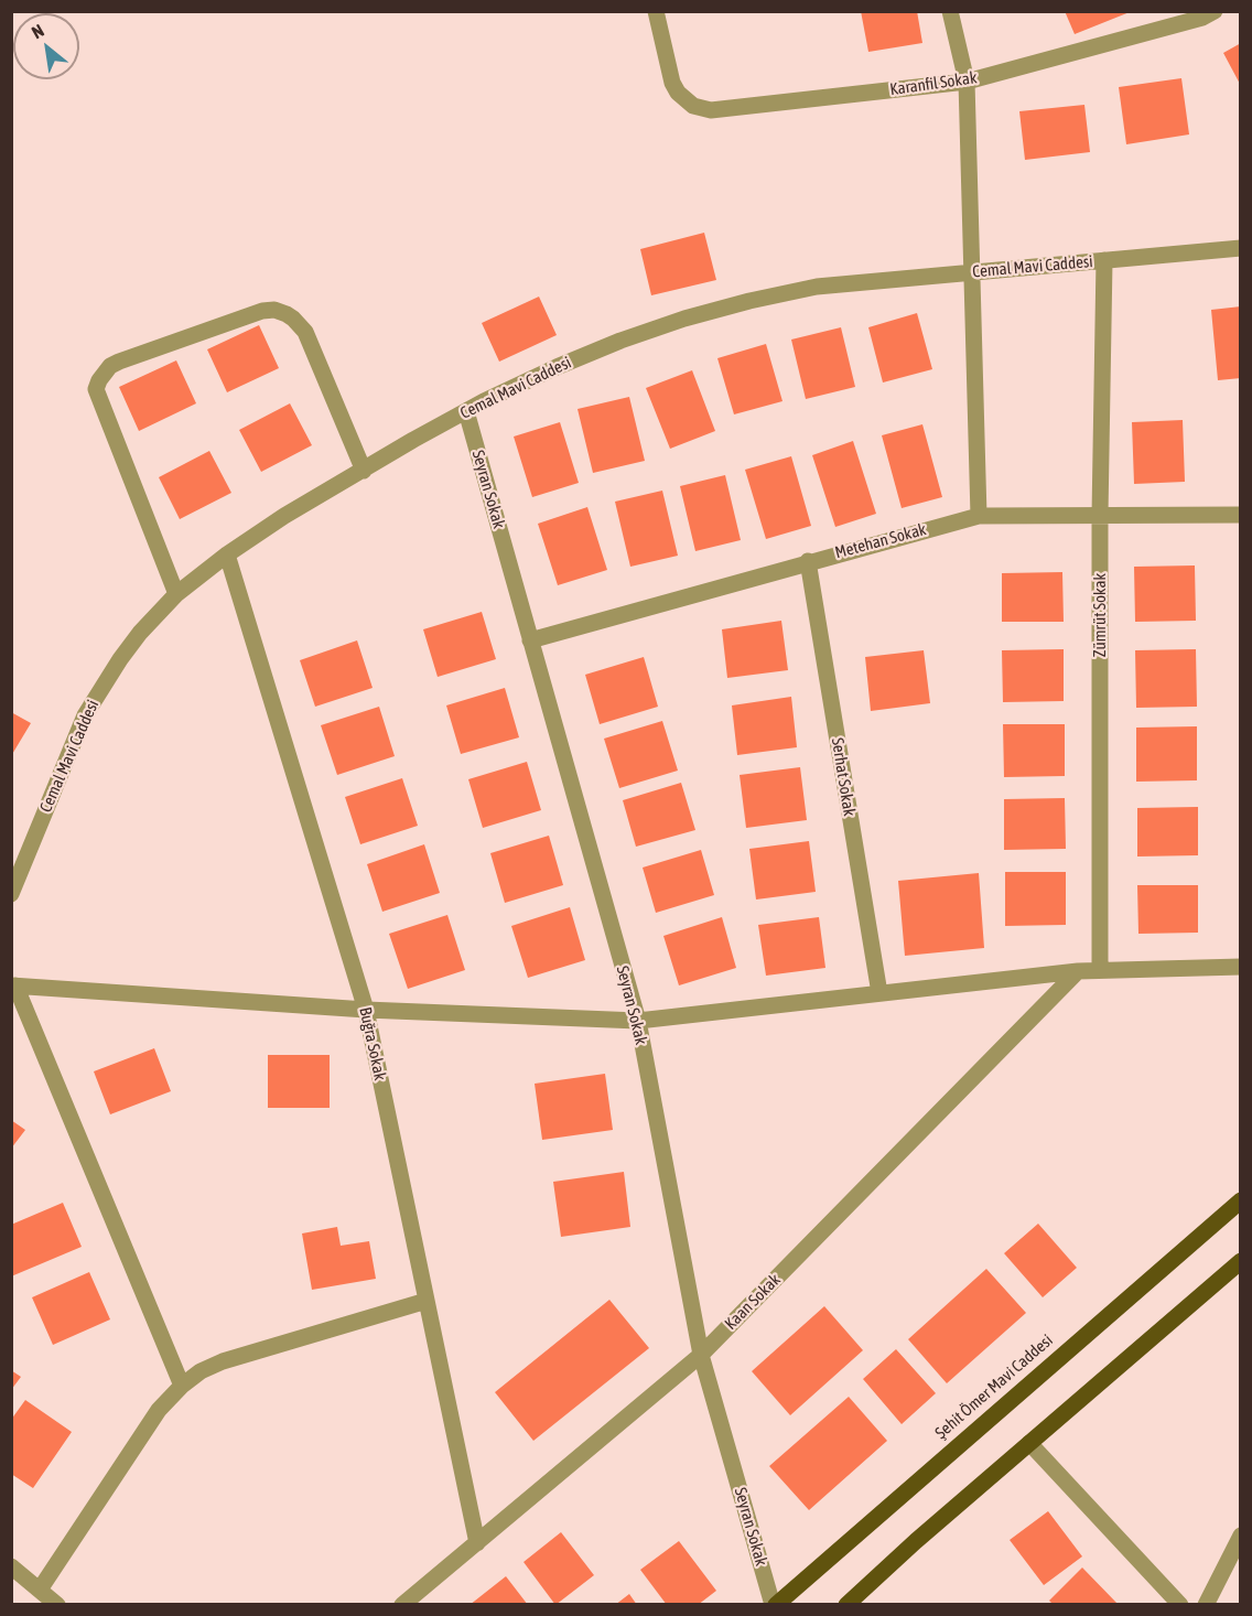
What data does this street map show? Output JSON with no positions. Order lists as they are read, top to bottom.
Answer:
{
  "streets": {
    "main road": ["Şehit Ömer Mavi Caddesi"],
    "street": [
      "Karanfil Sokak",
      "Cemal Mavi Caddesi",
      "Seyran Sokak",
      "Metehan Sokak",
      "Zümrüt Sokak",
      "Serhat Sokak",
      "Buğra Sokak",
      "Kaan Sokak"
    ]
  },
  "crossings": [
    ["Cemal Mavi Caddesi", "Seyran Sokak"],
    ["Cemal Mavi Caddesi", "Zümrüt Sokak"],
    ["Cemal Mavi Caddesi", "Buğra Sokak"],
    ["Seyran Sokak", "Metehan Sokak"],
    ["Seyran Sokak", "Kaan Sokak"],
    ["Seyran Sokak", "Şehit Ömer Mavi Caddesi"],
    ["Metehan Sokak", "Zümrüt Sokak"],
    ["Metehan Sokak", "Serhat Sokak"],
    ["Buğra Sokak", "Kaan Sokak"]
  ],
  "north": "top left"
}
